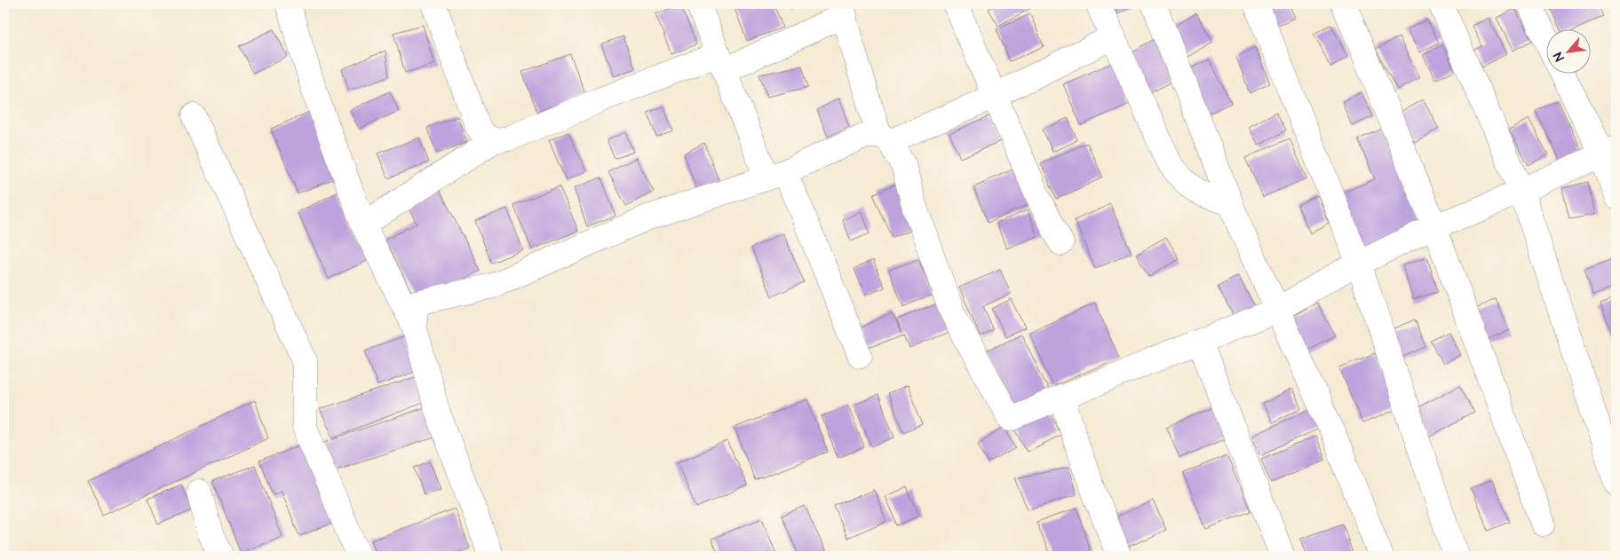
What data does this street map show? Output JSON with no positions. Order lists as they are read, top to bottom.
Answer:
{
  "north": "bottom left"
}
